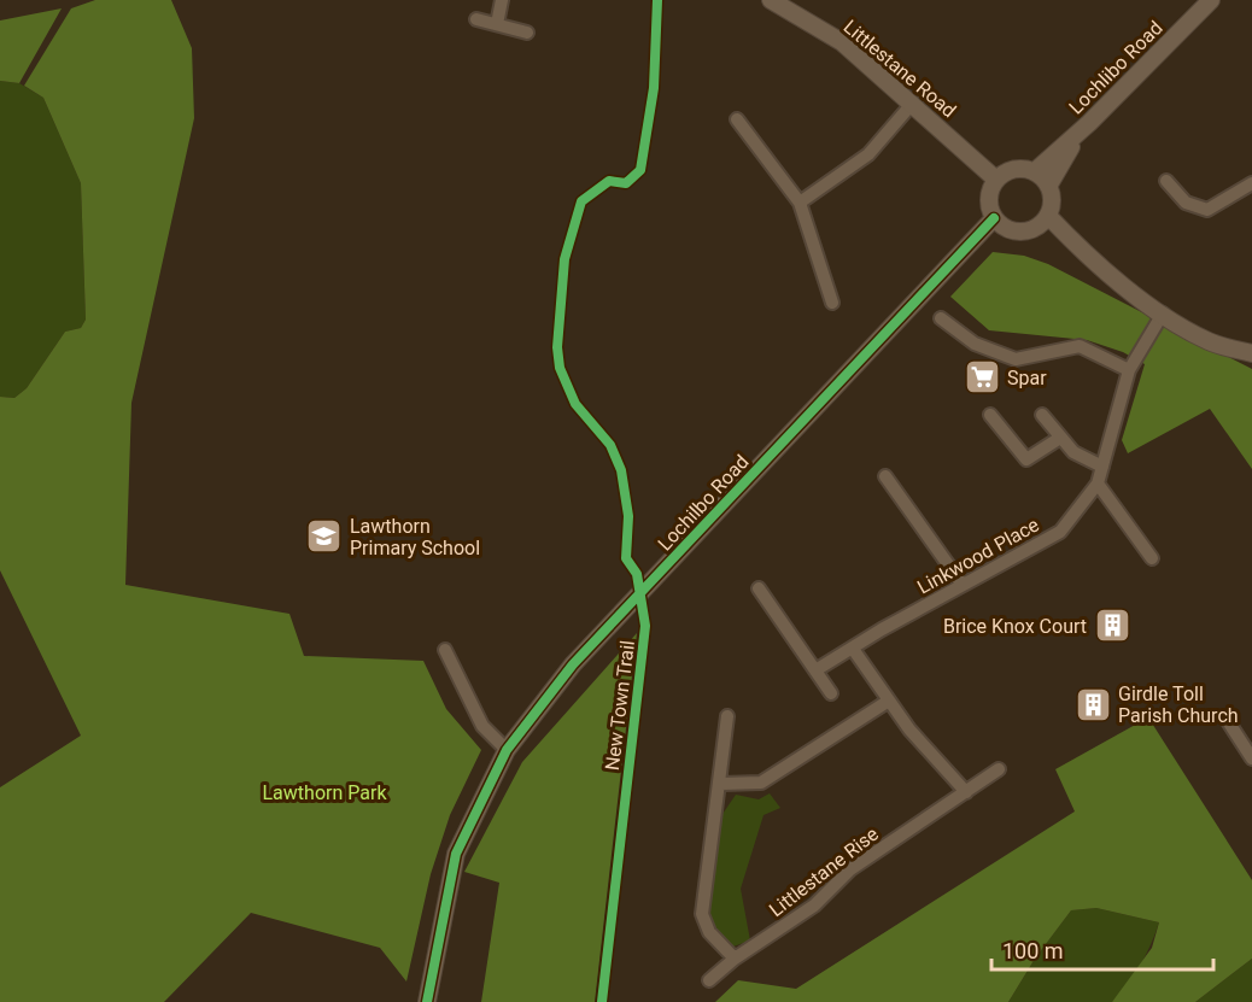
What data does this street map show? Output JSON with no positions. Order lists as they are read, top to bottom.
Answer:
{
  "streets": {
    "street": [
      "Lochlibo Road",
      "Littlestane Road",
      "Lochilbo Road",
      "Linkwood Place",
      "Littlestane Rise"
    ],
    "cycle path": ["New Town Trail"]
  },
  "crossings": [
    ["Littlestane Road", "Lochilbo Road"]
  ],
  "parks": ["Lawthorn Park"],
  "places": {
    "supermarket": ["Spar"],
    "school or university": ["Lawthorn Primary School"],
    "building": ["Brice Knox Court", "Girdle Toll Parish Church"]
  },
  "scale_bar": "100 m"
}
